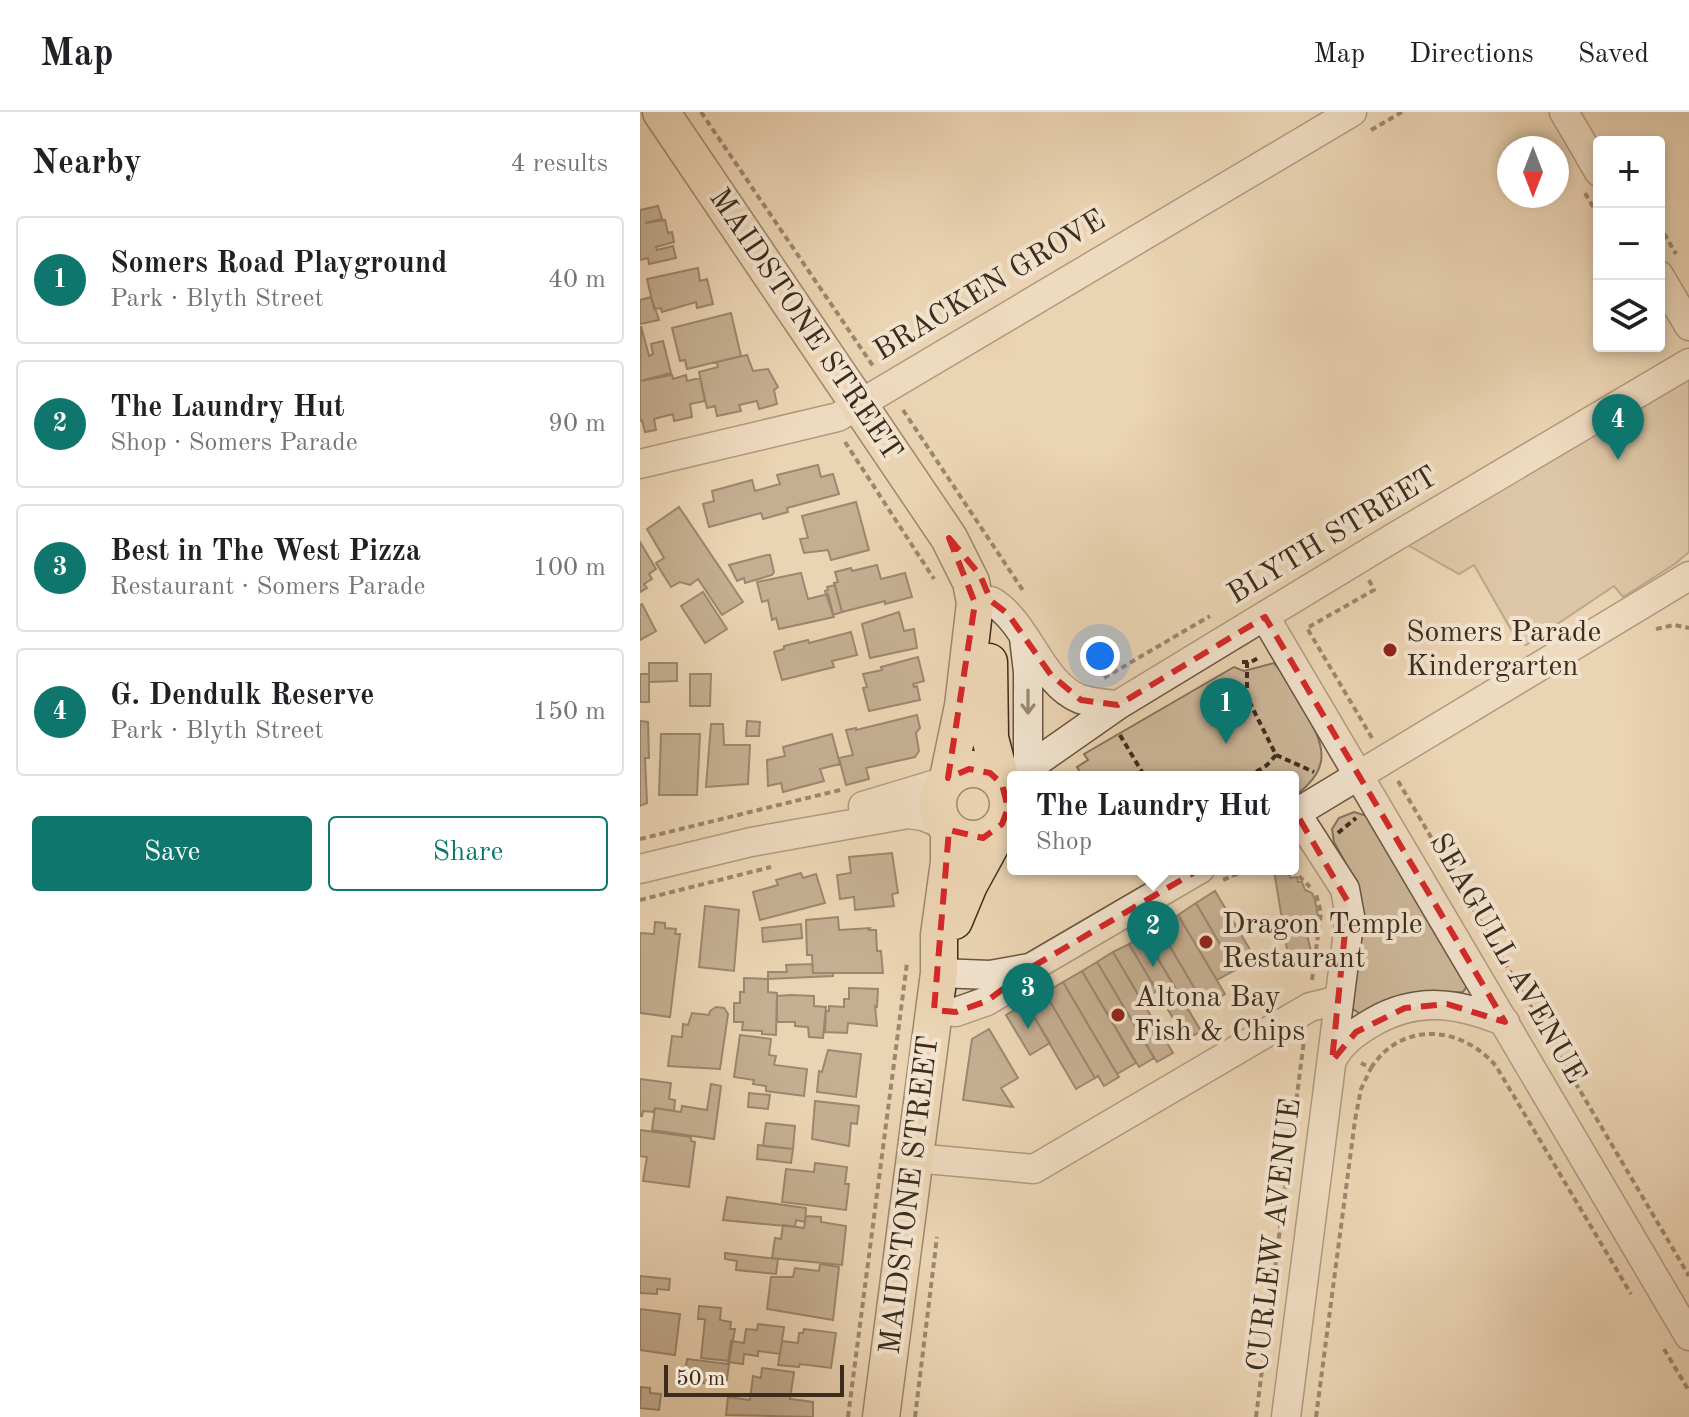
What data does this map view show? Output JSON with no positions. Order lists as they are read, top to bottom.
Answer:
{
  "streets": {
    "main road": ["MAIDSTONE STREET"],
    "street": [
      "BRACKEN GROVE",
      "BLYTH STREET",
      "SEAGULL AVENUE",
      "CURLEW AVENUE"
    ]
  },
  "crossings": [
    ["BRACKEN GROVE", "MAIDSTONE STREET"],
    ["BLYTH STREET", "SEAGULL AVENUE"],
    ["SEAGULL AVENUE", "CURLEW AVENUE"]
  ],
  "places": ["Somers Parade Kindergarten", "Dragon Temple Restaurant", "Altona Bay Fish & Chips"],
  "scale_bar": "50 m",
  "north": "bottom",
  "page": {
    "header": "Map",
    "nav": ["Map", "Directions", "Saved"],
    "heading": ["Nearby", "4 results"],
    "map_buttons": ["+", "−"],
    "list": [
      {
        "mark": "1",
        "name": "Somers Road Playground",
        "note": "Park · Blyth Street",
        "value": "40 m"
      },
      {
        "mark": "2",
        "name": "The Laundry Hut",
        "note": "Shop · Somers Parade",
        "value": "90 m"
      },
      {
        "mark": "3",
        "name": "Best in The West Pizza",
        "note": "Restaurant · Somers Parade",
        "value": "100 m"
      },
      {
        "mark": "4",
        "name": "G. Dendulk Reserve",
        "note": "Park · Blyth Street",
        "value": "150 m"
      }
    ],
    "pins": [
      "4",
      "1",
      "2",
      "3"
    ],
    "popup": ["The Laundry Hut", "Shop"],
    "buttons": ["Save", "Share"],
    "scale": "50 m"
  }
}
